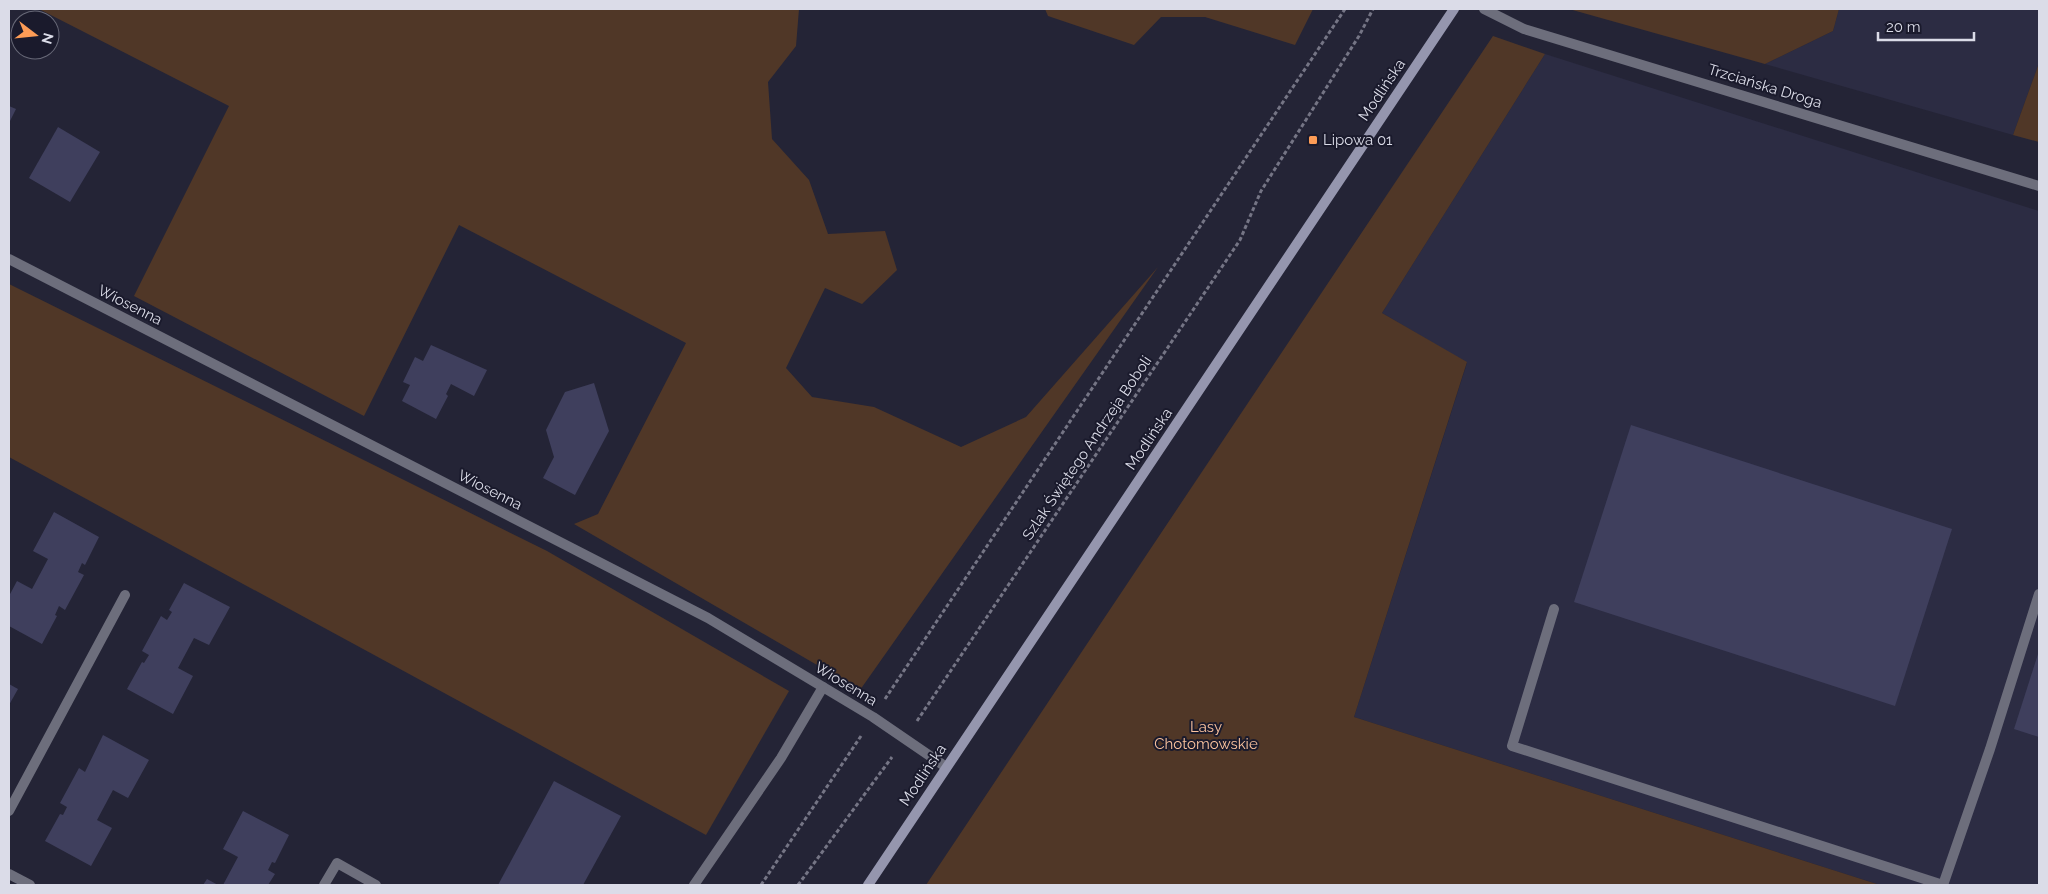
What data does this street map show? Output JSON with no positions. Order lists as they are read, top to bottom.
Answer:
{
  "streets": {
    "main road": ["Modlińska"],
    "street": ["Trzciańska Droga", "Wiosenna"],
    "path": ["Szlak Świętego Andrzeja Boboli"]
  },
  "crossings": [
    ["Modlińska", "Wiosenna"],
    ["Wiosenna", "Szlak Świętego Andrzeja Boboli"]
  ],
  "parks": ["Lasy Chotomowskie"],
  "places": {
    "transit": ["Lipowa 01"]
  },
  "scale_bar": "20 m",
  "north": "right"
}
